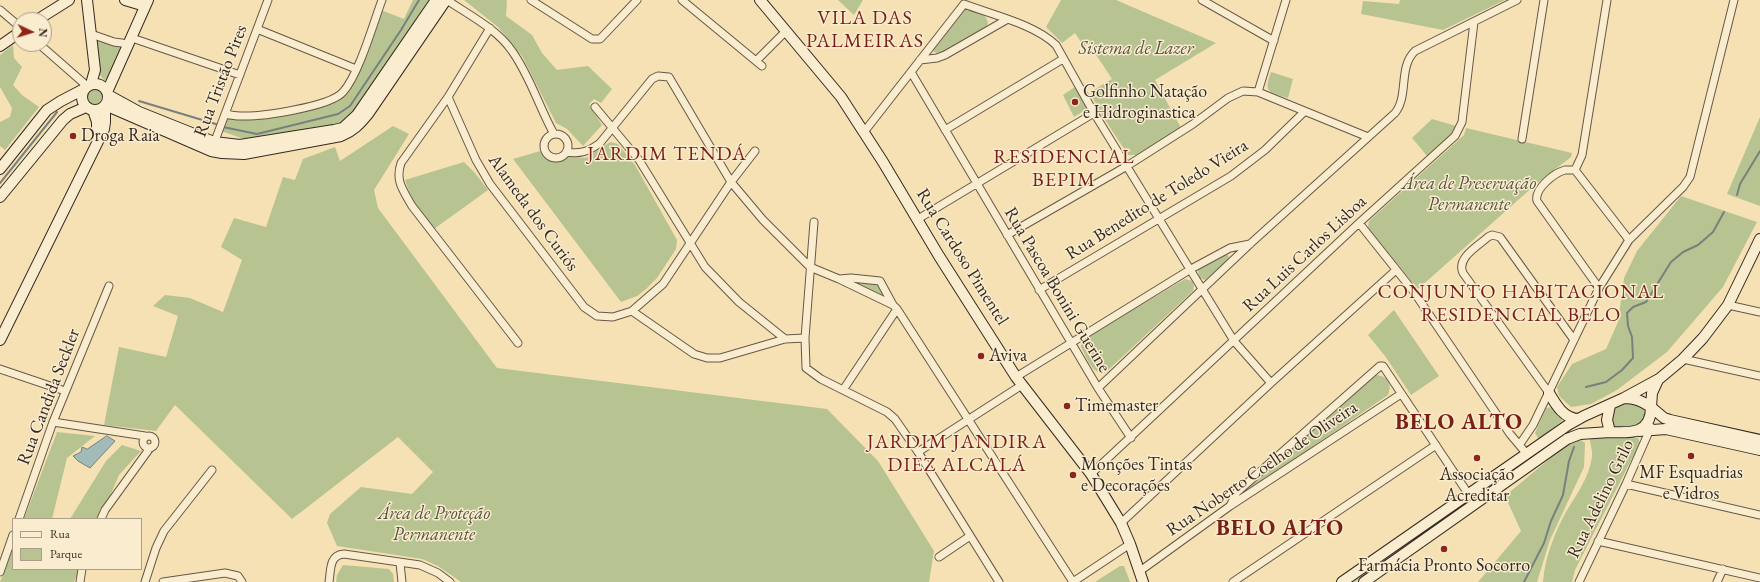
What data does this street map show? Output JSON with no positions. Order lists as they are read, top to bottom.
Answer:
{
  "streets": {
    "main road": ["Rua Cardoso Pimentel"],
    "street": [
      "Rua Tristão Pires",
      "Rua Benedito de Toledo Vieira",
      "Alameda dos Curiós",
      "Rua Luis Carlos Lisboa",
      "Rua Pascoa Bonini Guerine",
      "Rua Candida Seckler",
      "Rua Noberto Coelho de Oliveira",
      "Rua Adelino Grilo"
    ]
  },
  "crossings": [
    ["Rua Benedito de Toledo Vieira", "Rua Pascoa Bonini Guerine"],
    ["Rua Luis Carlos Lisboa", "Rua Cardoso Pimentel"],
    ["Rua Luis Carlos Lisboa", "Rua Pascoa Bonini Guerine"],
    ["Rua Cardoso Pimentel", "Rua Noberto Coelho de Oliveira"]
  ],
  "districts": [
    "VILA DAS PALMEIRAS",
    "JARDIM TENDÁ",
    "RESIDENCIAL BEPIM",
    "CONJUNTO HABITACIONAL RESIDENCIAL BELO",
    "BELO ALTO",
    "JARDIM JANDIRA DIEZ ALCALÁ",
    "BELO ALTO"
  ],
  "parks": ["Sistema de Lazer", "Área de Preservação Permanente", "Área de Proteção Permanente"],
  "places": [
    "Golfinho Natação e Hidroginastica",
    "Droga Raia",
    "Aviva",
    "Timemaster",
    "MF Esquadrias e Vidros",
    "Associação Acreditar",
    "Monções Tintas e Decorações",
    "Farmácia Pronto Socorro"
  ],
  "legend": ["Rua", "Parque"],
  "north": "right"
}
